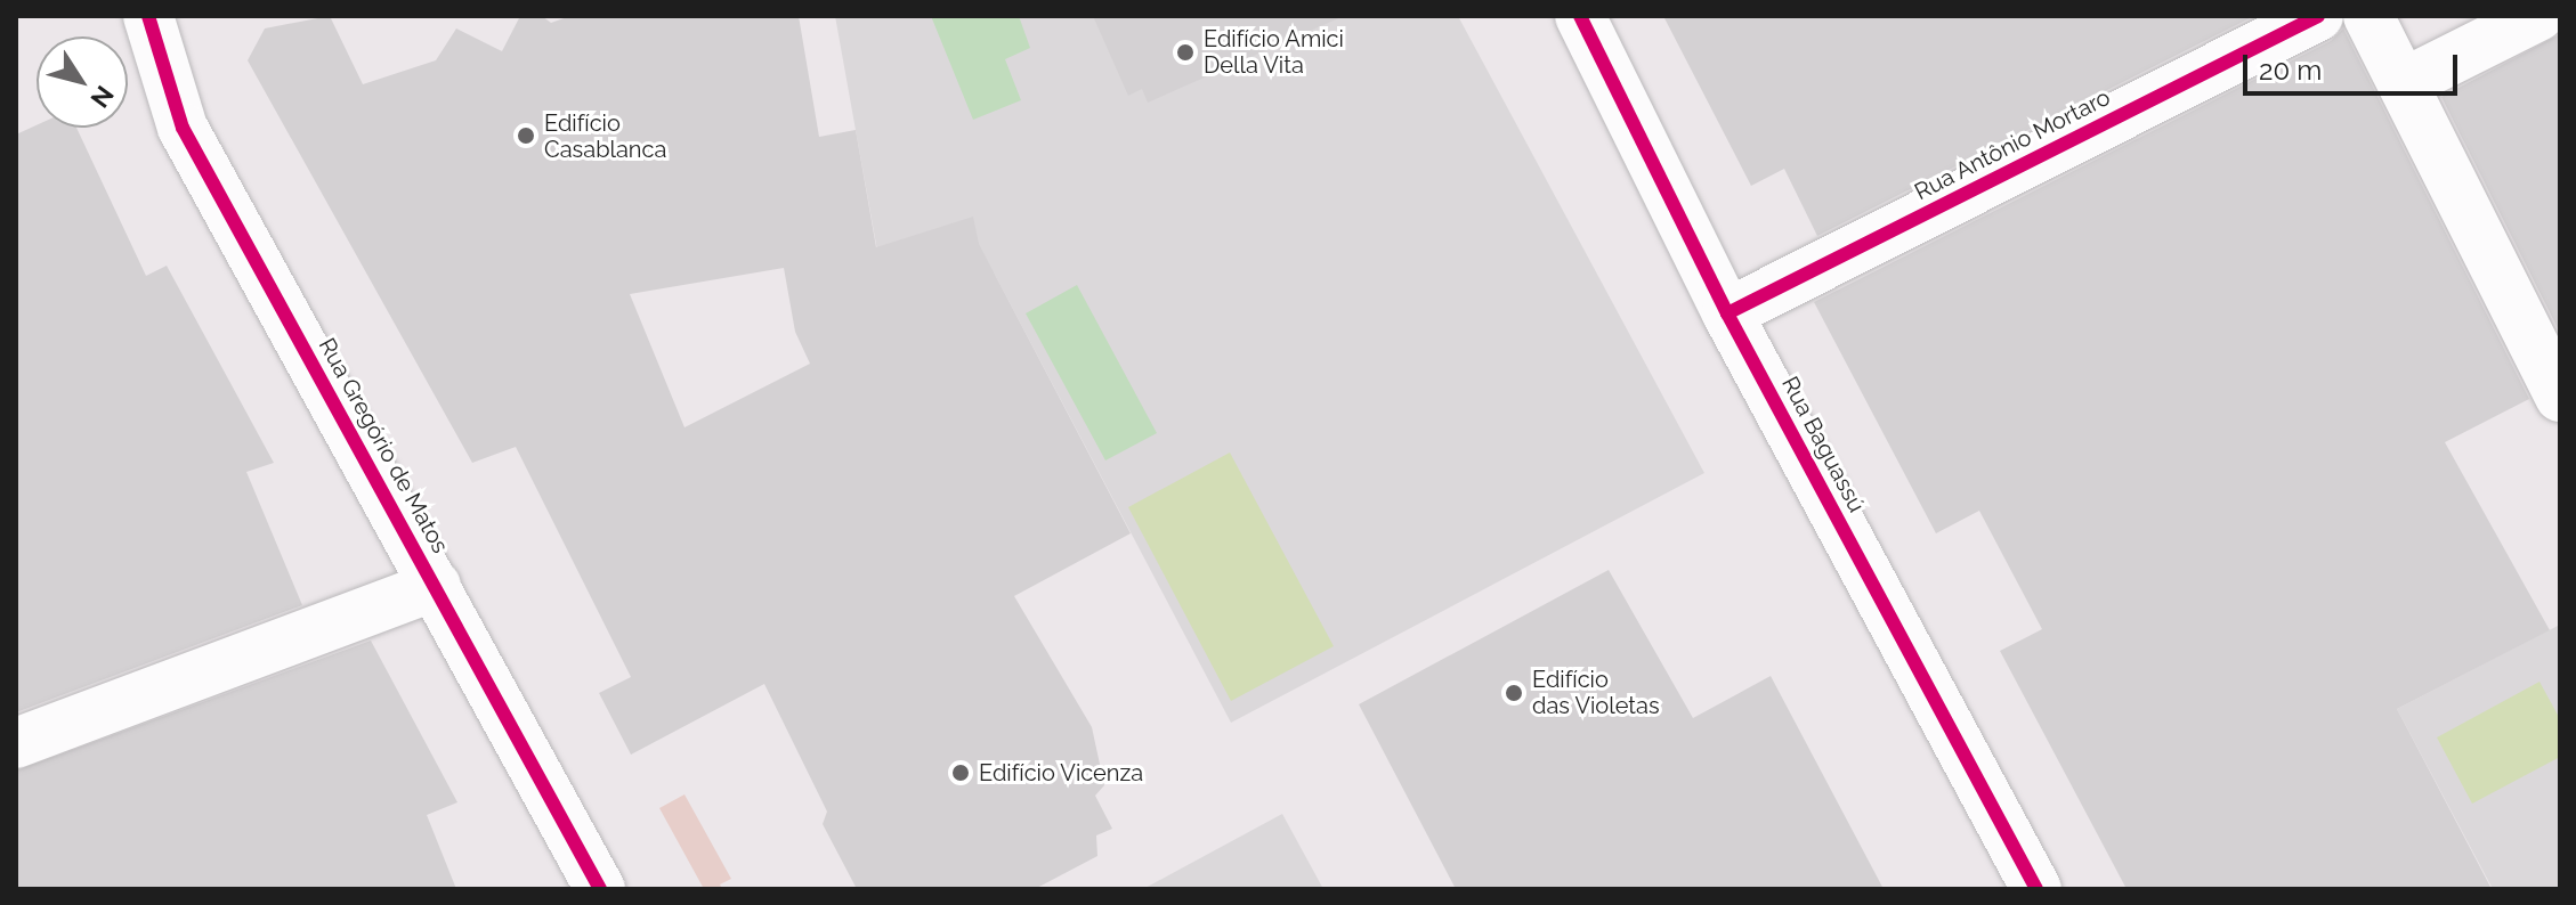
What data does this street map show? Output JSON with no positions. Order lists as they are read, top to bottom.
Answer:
{
  "streets": {
    "street": ["Rua Antônio Mortaro", "Rua Baguassú", "Rua Gregório de Matos"]
  },
  "crossings": [
    ["Rua Antônio Mortaro", "Rua Baguassú"]
  ],
  "places": [
    "Edifício Amici Della Vita",
    "Edifício Casablanca",
    "Edifício das Violetas",
    "Edifício Vicenza"
  ],
  "scale_bar": "20 m",
  "north": "bottom right"
}
